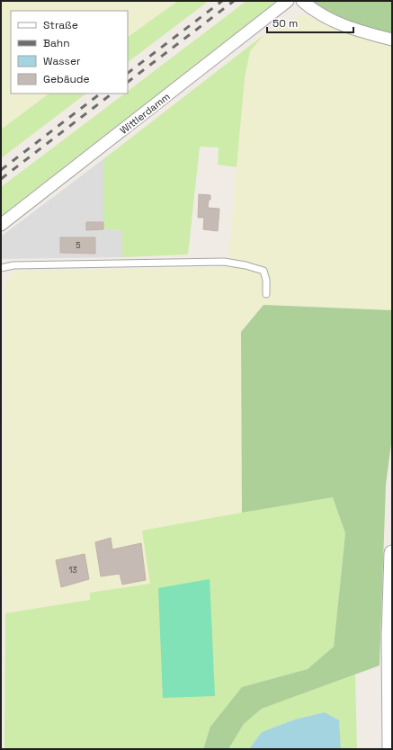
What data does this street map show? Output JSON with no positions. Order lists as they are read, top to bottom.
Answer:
{
  "streets": {
    "street": ["Wittlerdamm"]
  },
  "house_numbers": ["5", "13"],
  "legend": [
    "Straße",
    "Bahn",
    "Wasser",
    "Gebäude"
  ],
  "scale_bar": "50 m"
}
